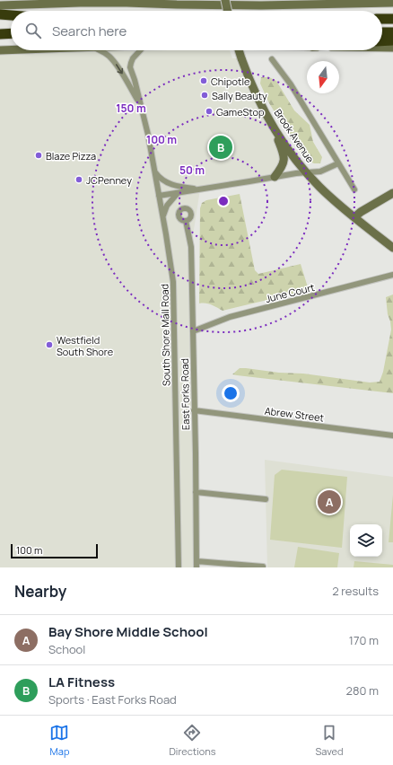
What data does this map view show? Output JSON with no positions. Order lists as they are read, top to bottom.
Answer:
{
  "streets": {
    "main road": ["Brook Avenue"],
    "street": [
      "June Court",
      "South Shore Mall Road",
      "East Forks Road",
      "Abrew Street"
    ]
  },
  "crossings": [
    ["June Court", "East Forks Road"],
    ["East Forks Road", "Abrew Street"]
  ],
  "places": [
    "Chipotle",
    "Sally Beauty",
    "GameStop",
    "Blaze Pizza",
    "JCPenney",
    "Westfield South Shore"
  ],
  "scale_bar": "100 m",
  "north": "bottom",
  "page": {
    "search": "Search here",
    "pins": ["B", "A"],
    "scale": "100 m",
    "heading": ["Nearby", "2 results"],
    "list": [
      {
        "mark": "A",
        "name": "Bay Shore Middle School",
        "note": "School",
        "value": "170 m"
      },
      {
        "mark": "B",
        "name": "LA Fitness",
        "note": "Sports · East Forks Road",
        "value": "280 m"
      }
    ],
    "nav": ["Map", "Directions", "Saved"]
  },
  "rings": ["150 m", "100 m", "50 m"]
}
